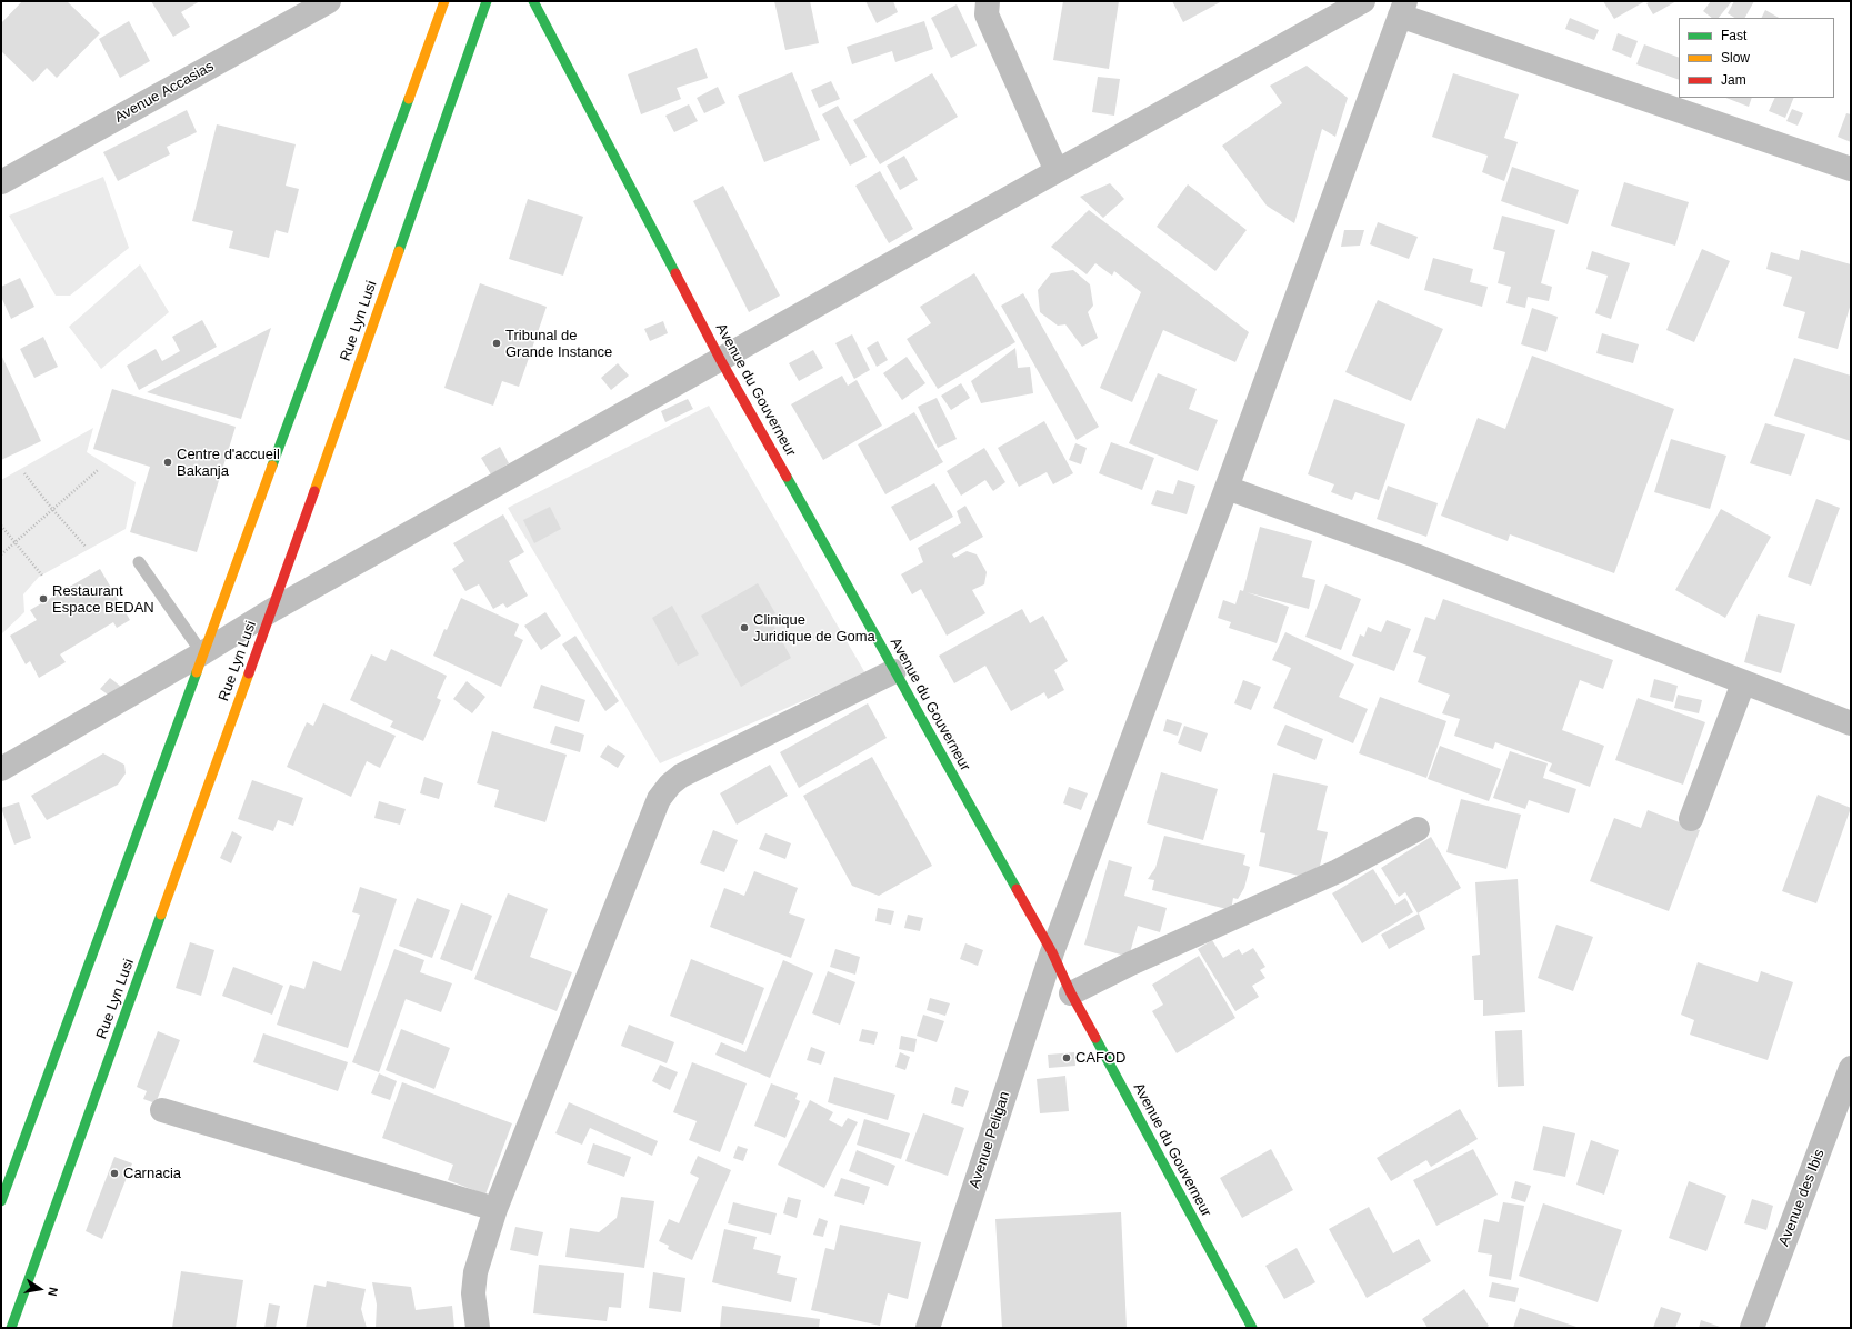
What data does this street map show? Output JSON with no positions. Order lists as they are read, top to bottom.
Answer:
{
  "streets": {
    "main road": ["Rue Lyn Lusi", "Avenue du Gouverneur"],
    "street": ["Avenue Accasias", "Avenue Peligan", "Avenue des Ibis"]
  },
  "crossings": [
    ["Avenue du Gouverneur", "Avenue Peligan"]
  ],
  "places": [
    "Tribunal de Grande Instance",
    "Centre d'accueil Bakanja",
    "Restaurant Espace BEDAN",
    "Clinique Juridique de Goma",
    "CAFOD",
    "Carnacia"
  ],
  "legend": ["Fast", "Slow", "Jam"],
  "north": "right"
}
